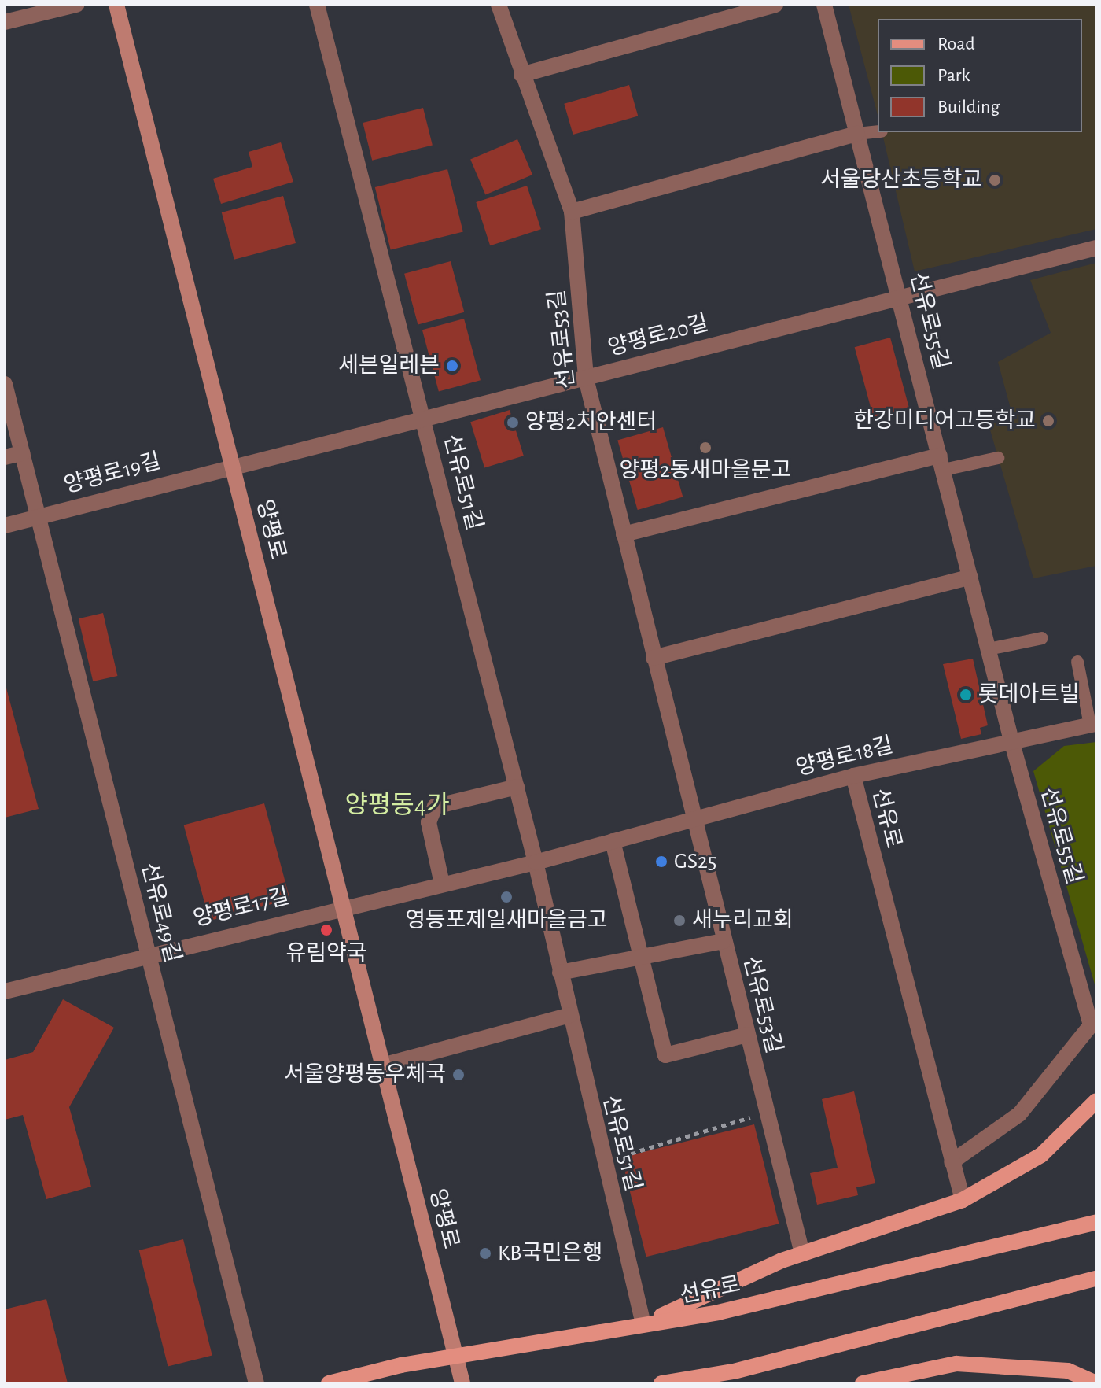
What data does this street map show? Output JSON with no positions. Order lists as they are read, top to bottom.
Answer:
{
  "streets": {
    "main road": ["양평로", "선유로"],
    "street": [
      "선유로55길",
      "양평로20길",
      "선유로53길",
      "양평로19길",
      "선유로51길",
      "양평로18길",
      "양평로17길",
      "선유로49길"
    ]
  },
  "crossings": [
    ["선유로55길", "양평로20길"],
    ["선유로55길", "양평로18길"],
    ["선유로55길", "선유로"],
    ["양평로20길", "선유로53길"],
    ["양평로20길", "양평로19길"],
    ["양평로20길", "선유로51길"],
    ["양평로20길", "양평로"],
    ["선유로53길", "양평로18길"],
    ["양평로19길", "양평로"],
    ["양평로19길", "선유로49길"],
    ["선유로51길", "양평로18길"],
    ["선유로51길", "선유로"],
    ["양평로", "양평로18길"],
    ["양평로", "선유로"],
    ["양평로", "양평로17길"],
    ["양평로18길", "선유로"],
    ["양평로18길", "양평로17길"],
    ["양평로17길", "선유로49길"]
  ],
  "districts": ["양평동4가"],
  "places": [
    "서울당산초등학교",
    "세븐일레븐",
    "한강미디어고등학교",
    "양평2치안센터",
    "양평2동새마을문고",
    "롯데아트빌",
    "GS25",
    "영등포제일새마을금고",
    "새누리교회",
    "유림약국",
    "서울양평동우체국",
    "KB국민은행"
  ],
  "legend": ["Road", "Park", "Building"]
}
